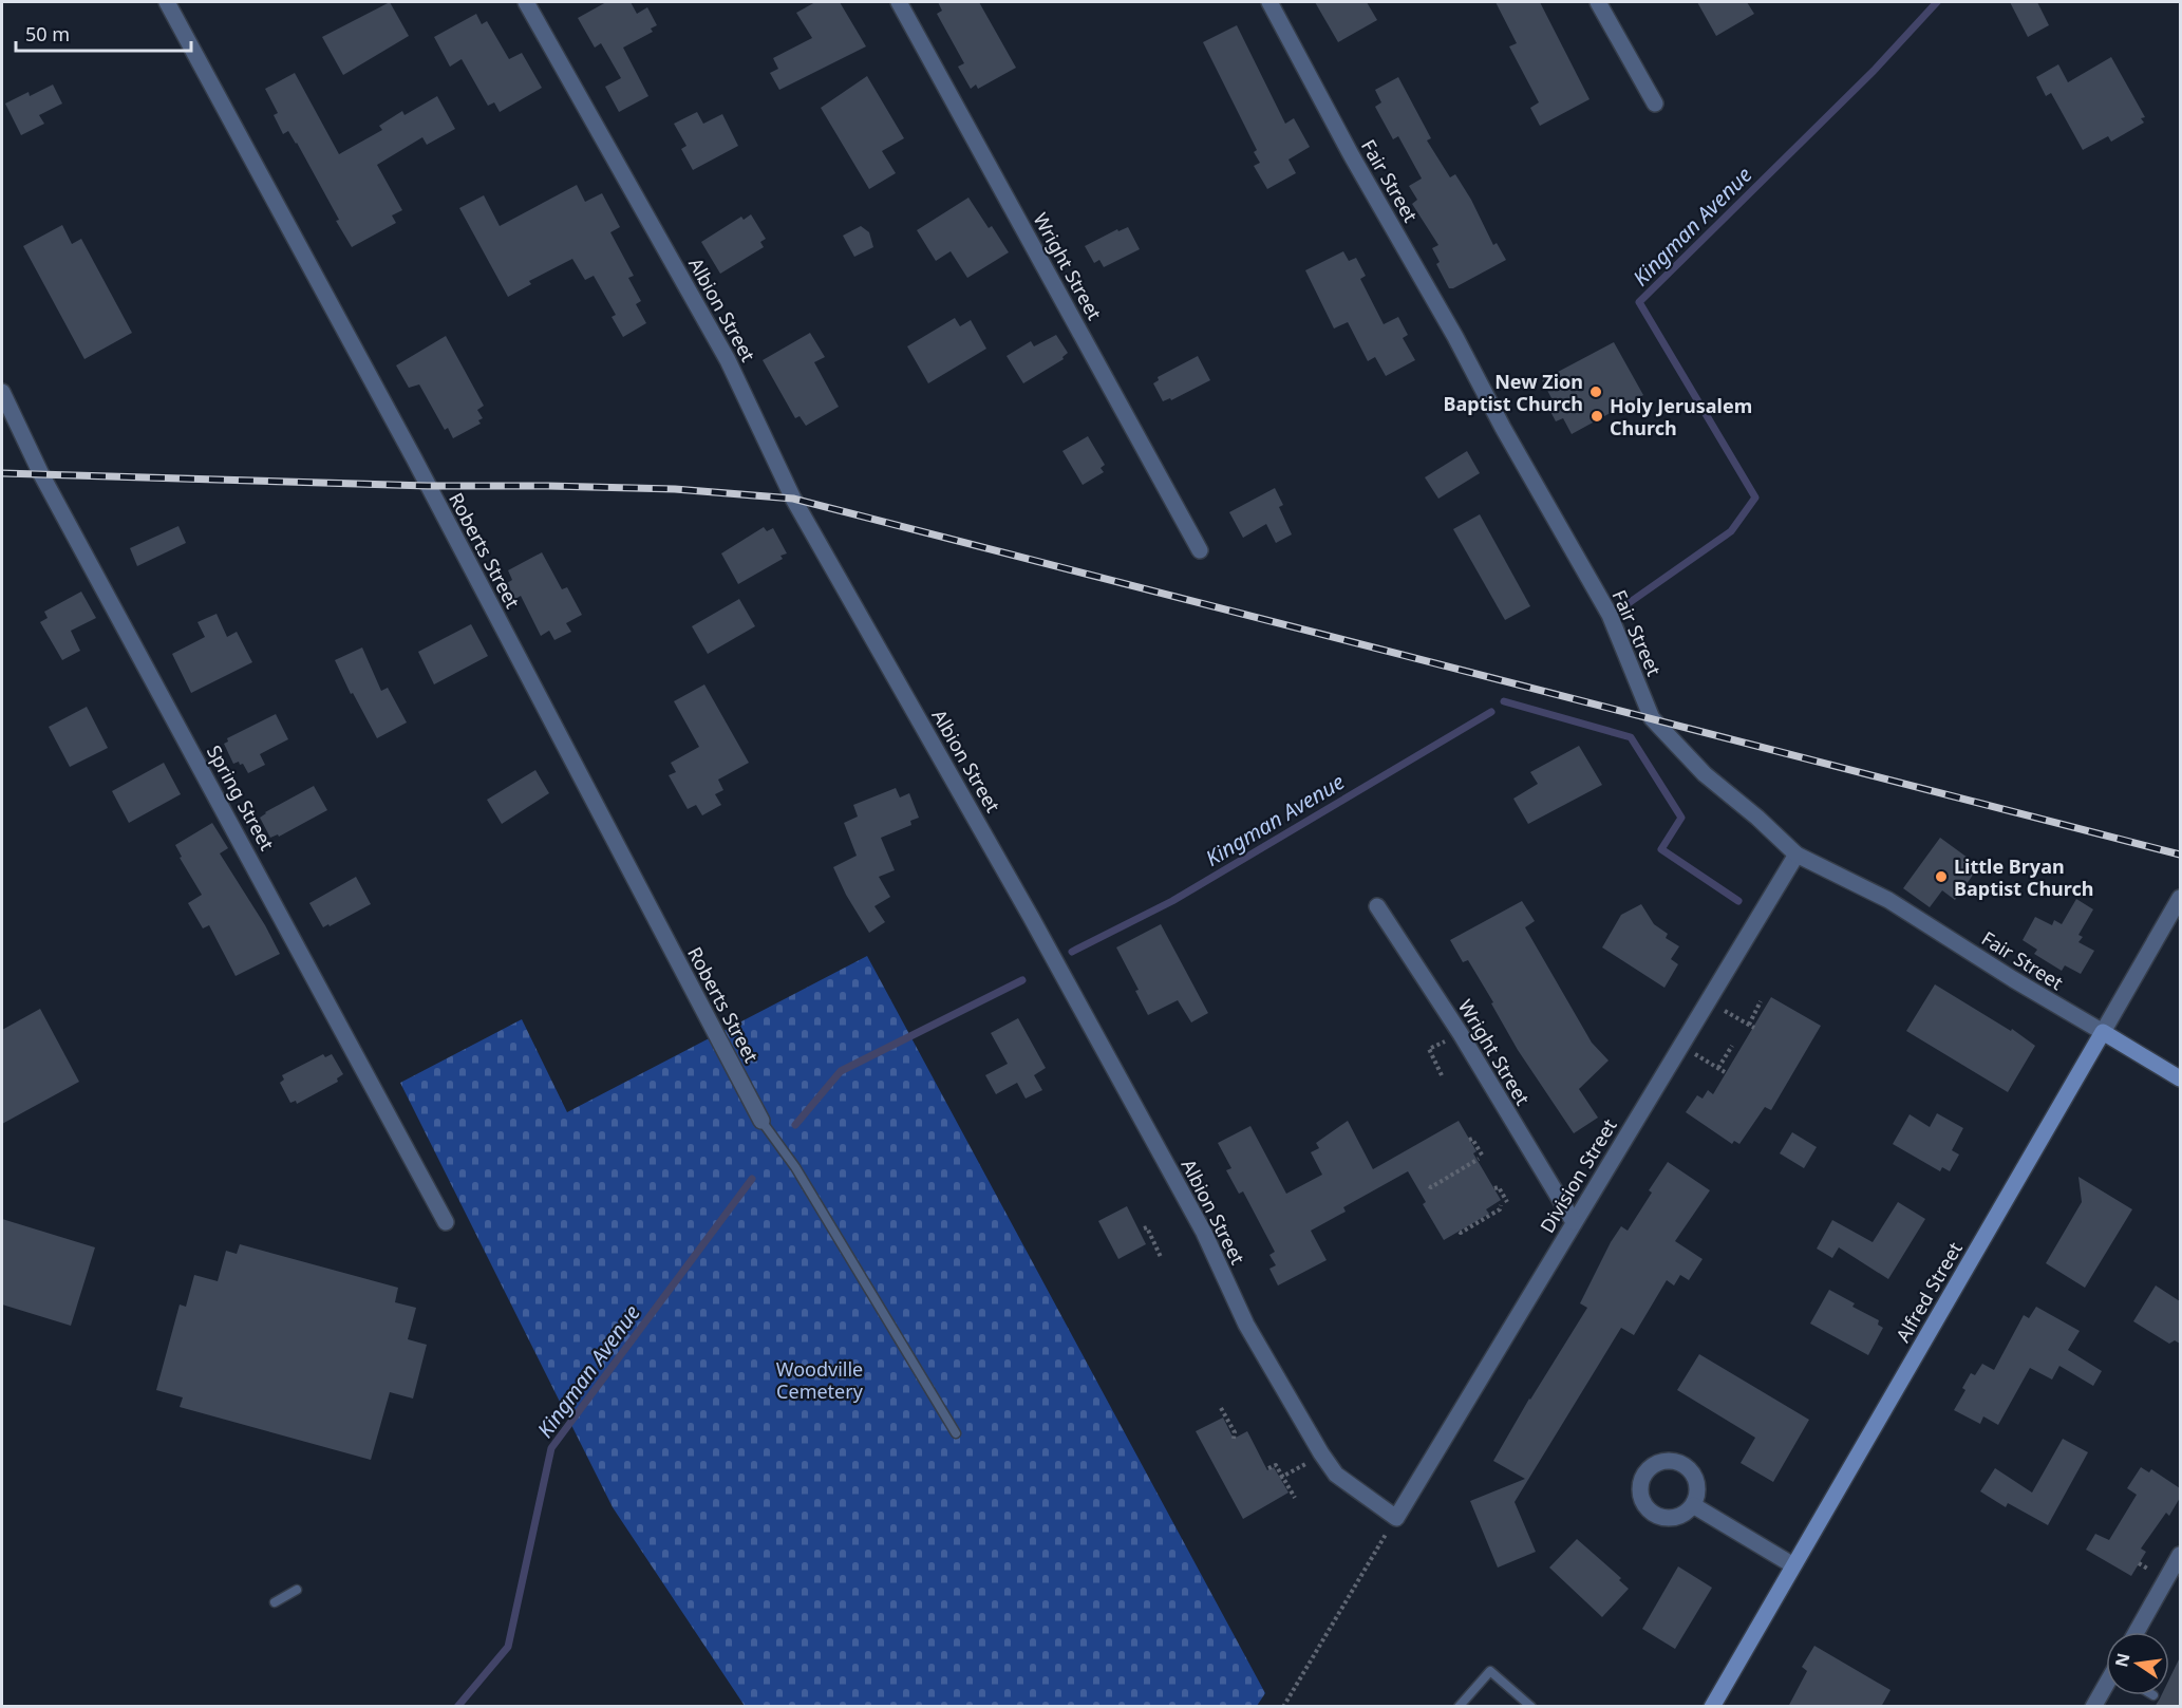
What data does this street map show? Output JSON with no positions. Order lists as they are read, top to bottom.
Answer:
{
  "streets": {
    "main road": ["Fair Street", "Alfred Street"],
    "street": [
      "Wright Street",
      "Albion Street",
      "Roberts Street",
      "Spring Street",
      "Division Street"
    ]
  },
  "crossings": [
    ["Fair Street", "Division Street"],
    ["Fair Street", "Alfred Street"],
    ["Wright Street", "Division Street"],
    ["Albion Street", "Division Street"]
  ],
  "water": ["Kingman Avenue"],
  "parks": ["Woodville Cemetery"],
  "places": ["New Zion Baptist Church", "Holy Jerusalem Church", "Little Bryan Baptist Church"],
  "scale_bar": "50 m",
  "north": "left"
}
